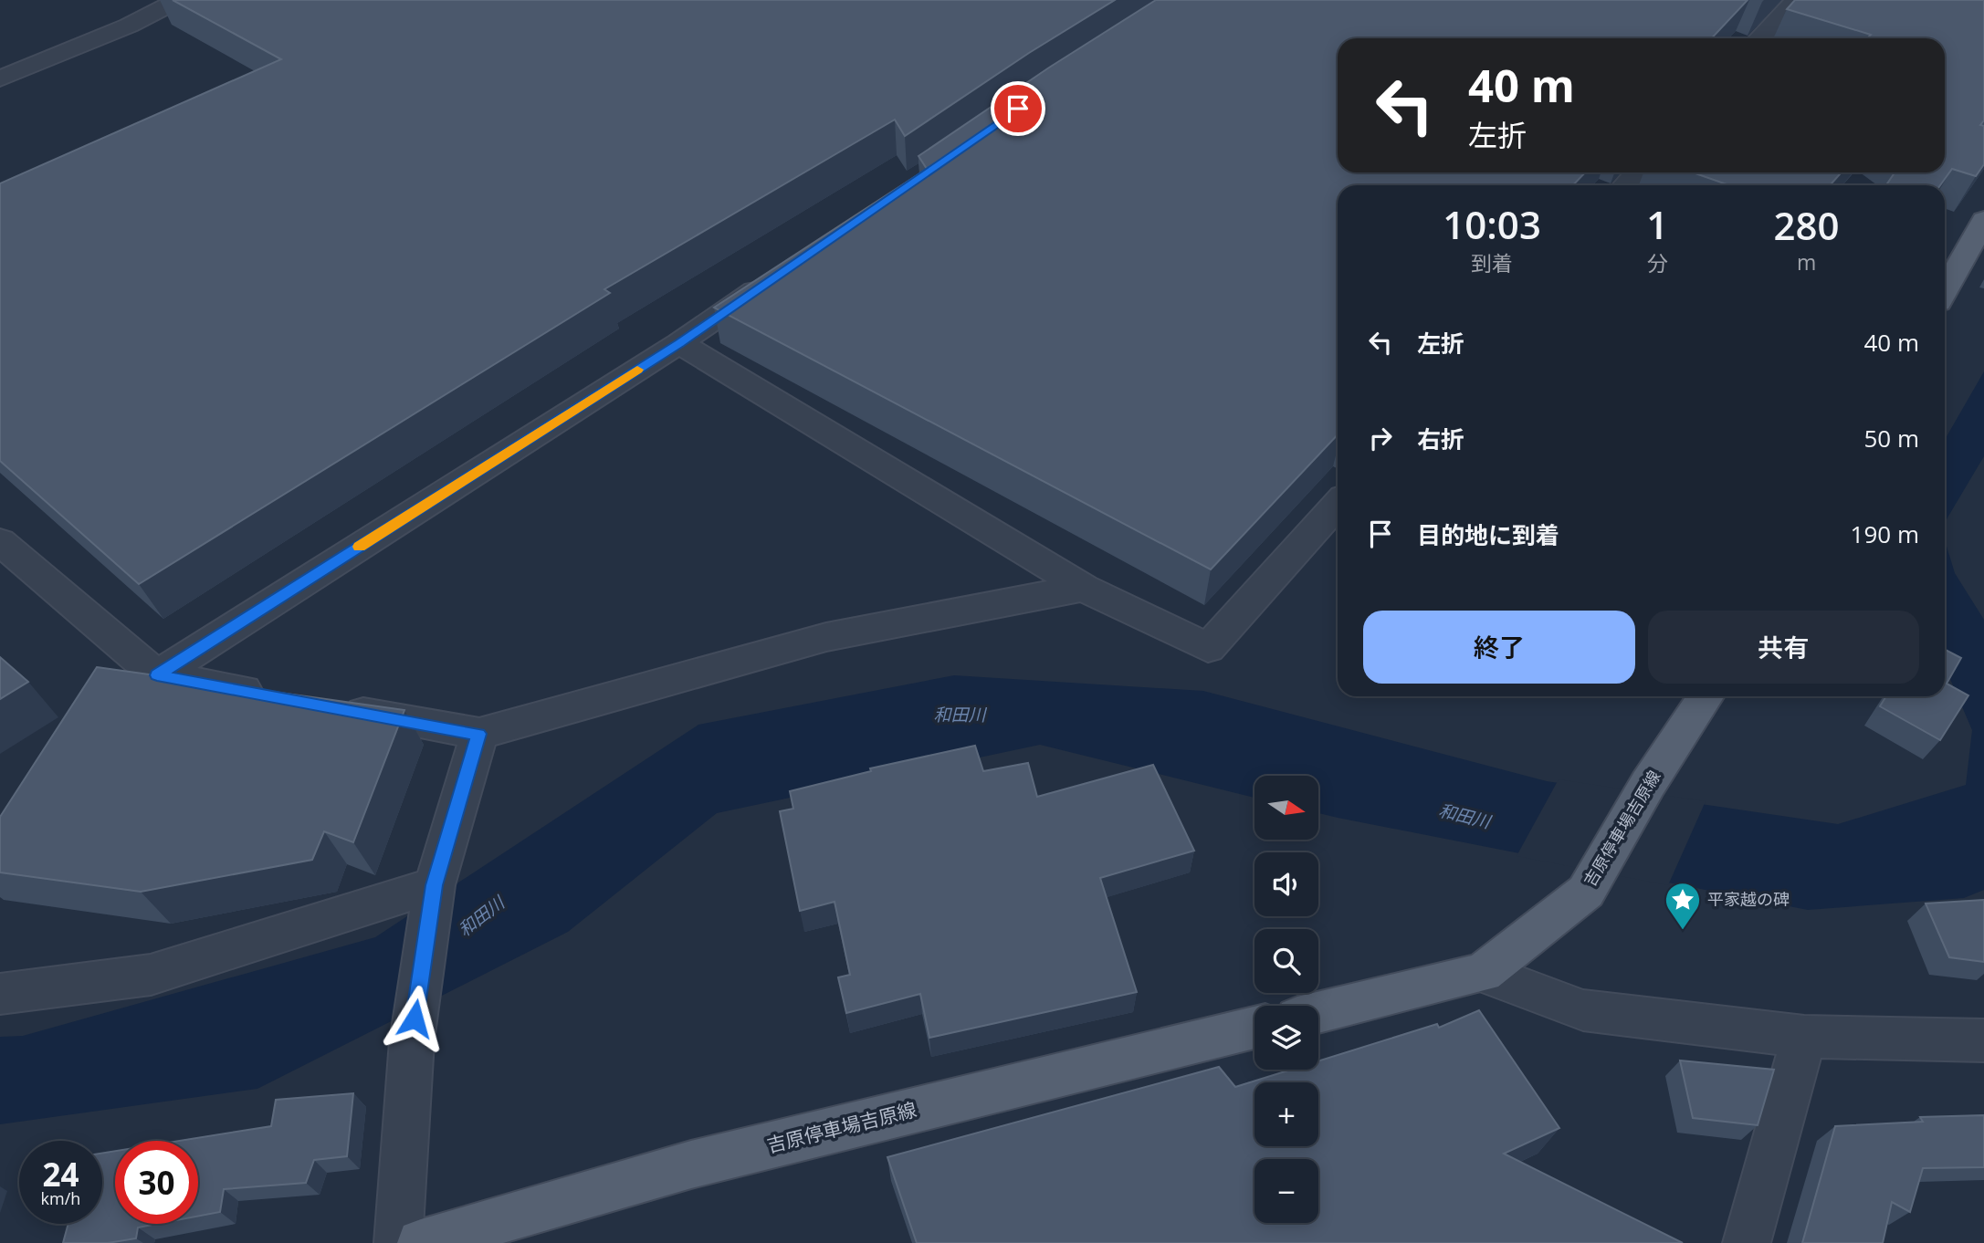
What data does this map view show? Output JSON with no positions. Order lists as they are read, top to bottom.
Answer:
{
  "streets": {
    "main road": ["吉原停車場吉原線"]
  },
  "water": ["和田川"],
  "places": {
    "place": ["平家越の碑"]
  },
  "north": "right",
  "page": {
    "turn": ["40 m", "左折"],
    "eta": [
      "10:03",
      "到着",
      "1",
      "分",
      "280",
      "m"
    ],
    "list": [
      {
        "name": "左折",
        "value": "40 m"
      },
      {
        "name": "右折",
        "value": "50 m"
      },
      {
        "name": "目的地に到着",
        "value": "190 m"
      }
    ],
    "buttons": ["終了", "共有"],
    "map_buttons": ["+", "−"],
    "speed": "24 km/h",
    "limit": "30"
  }
}
